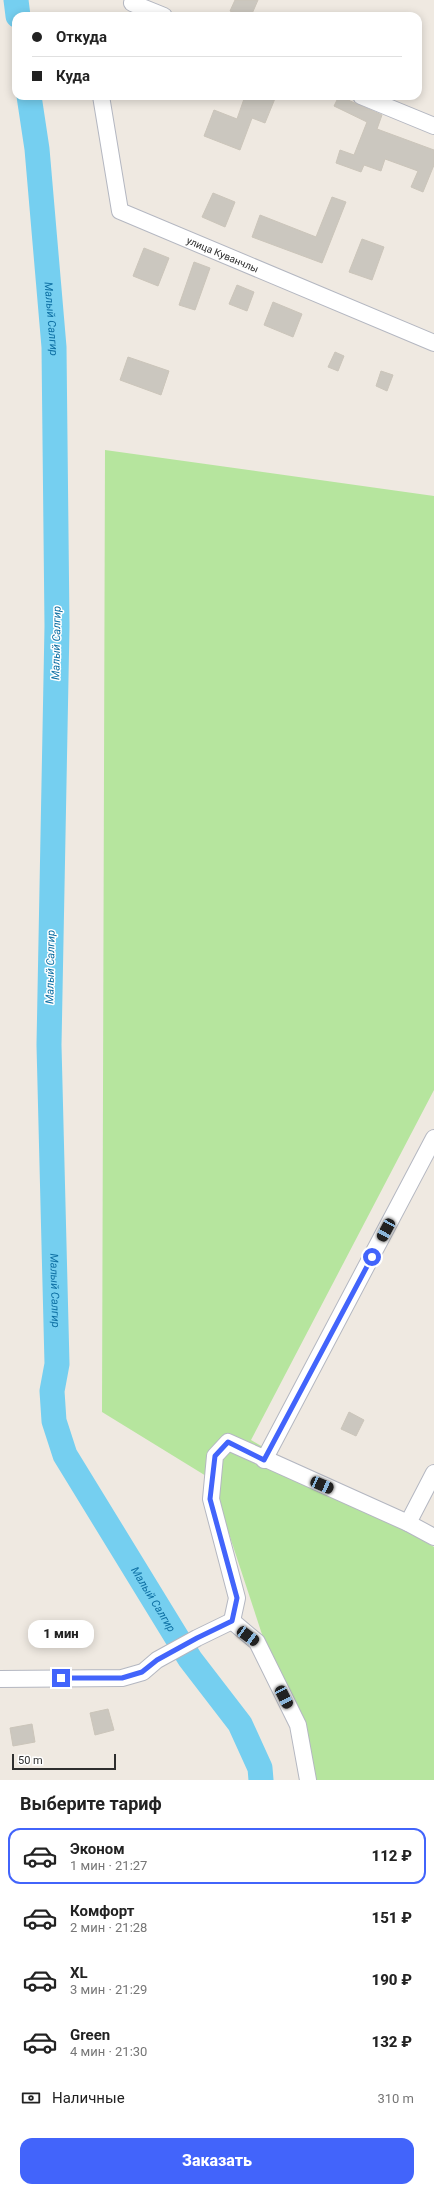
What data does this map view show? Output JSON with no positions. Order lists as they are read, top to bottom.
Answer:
{
  "streets": {
    "street": ["улица Куванчлы"]
  },
  "water": ["Малый Салгир"],
  "scale_bar": "50 m",
  "page": {
    "banner": ["Откуда", "Куда"],
    "bubble": "1 мин",
    "scale": "50 m",
    "heading": "Выберите тариф",
    "list": [
      {
        "name": "Эконом",
        "note": "1 мин · 21:27",
        "value": "112 ₽"
      },
      {
        "name": "Комфорт",
        "note": "2 мин · 21:28",
        "value": "151 ₽"
      },
      {
        "name": "XL",
        "note": "3 мин · 21:29",
        "value": "190 ₽"
      },
      {
        "name": "Green",
        "note": "4 мин · 21:30",
        "value": "132 ₽"
      }
    ],
    "pay": ["Наличные", "310 m"],
    "buttons": "Заказать"
  }
}
